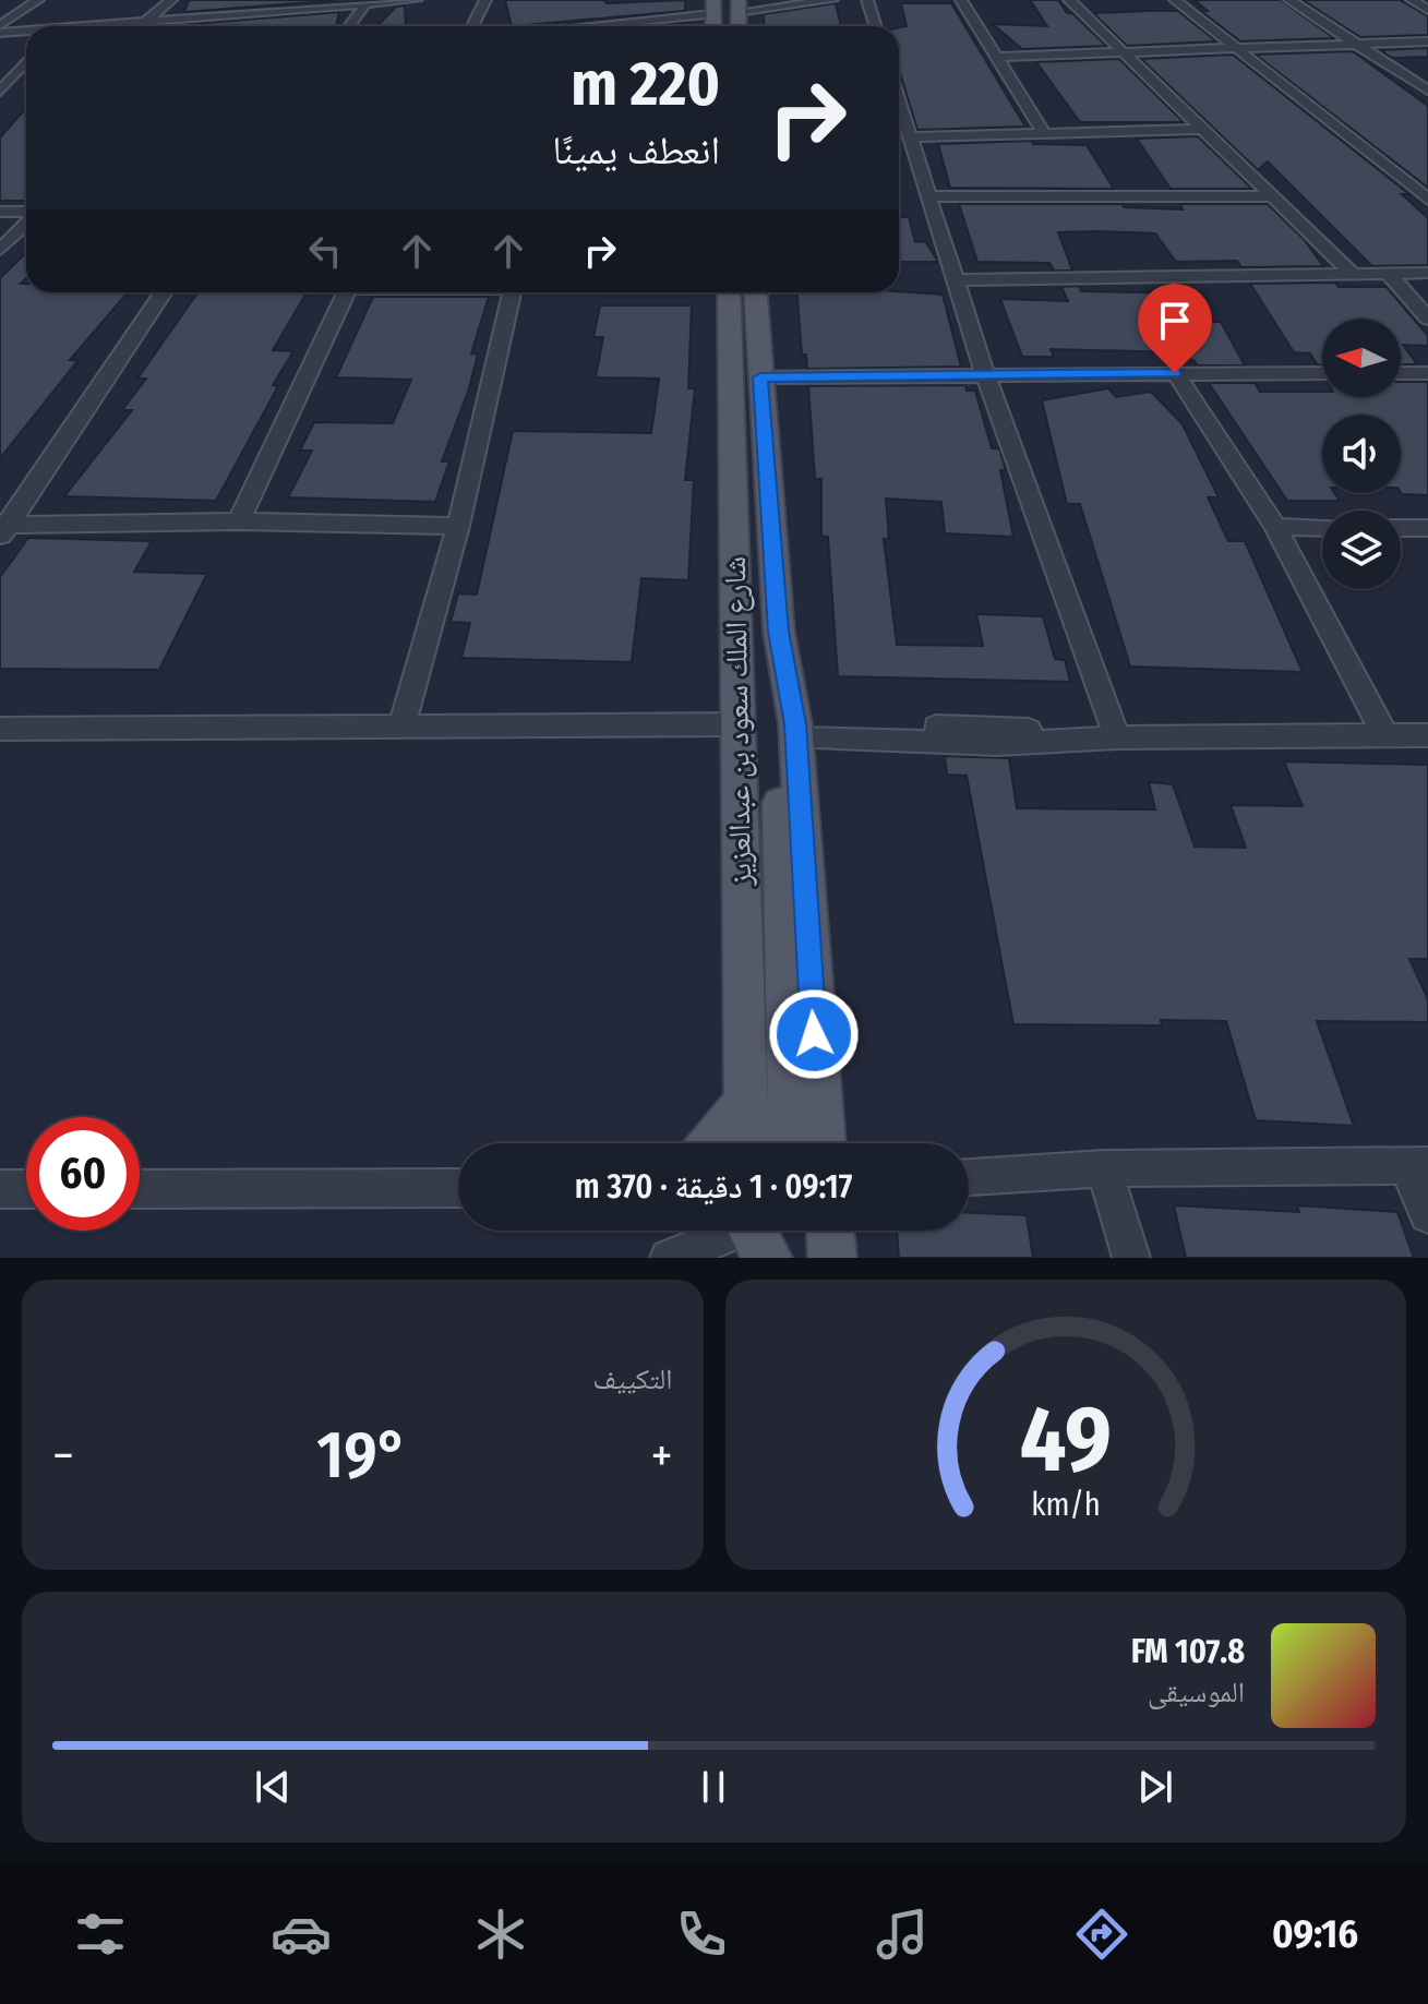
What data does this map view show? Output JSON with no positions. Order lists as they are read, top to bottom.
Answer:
{
  "streets": {
    "main road": ["شارع الملك سعود بن عبدالعزيز"]
  },
  "north": "left",
  "page": {
    "turn": ["220 m", "انعطف يمينًا"],
    "limit": "60",
    "trip": "09:17 · 1 دقيقة · 370 m",
    "tile": "التكييف",
    "heat": ["−", "19°", "+"],
    "song": ["107.8 FM", "الموسيقى"],
    "tabs": "09:16",
    "gauge": ["49", "km/h"]
  }
}
